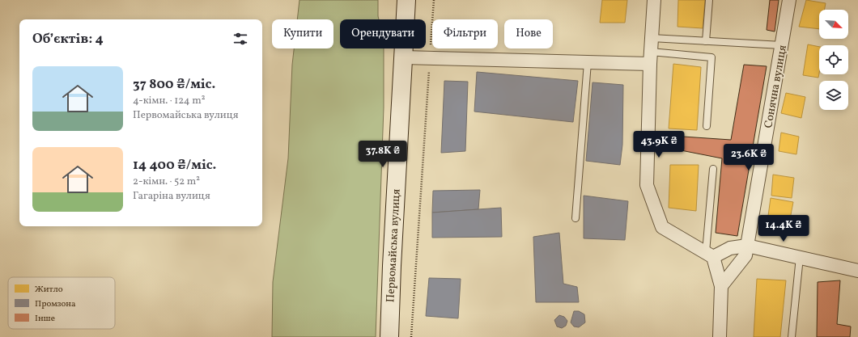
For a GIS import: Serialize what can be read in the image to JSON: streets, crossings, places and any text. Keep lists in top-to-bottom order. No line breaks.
{"streets":{"street":["Сонячна вулиця","Первомайська вулиця"]},"legend":["Житло","Промзона","Інше"],"north":"bottom right","page":{"chip":["Купити","Орендувати","Фільтри","Нове"],"heading":"Об’єктів: 4","list":[{"name":"37 800 ₴/міс.","note":"4-кімн. · 124 m² · Первомайська вулиця"},{"name":"14 400 ₴/міс.","note":"2-кімн. · 52 m² · Гагаріна вулиця"}],"price":["43.9K ₴","37.8K ₴","23.6K ₴","14.4K ₴"]}}
